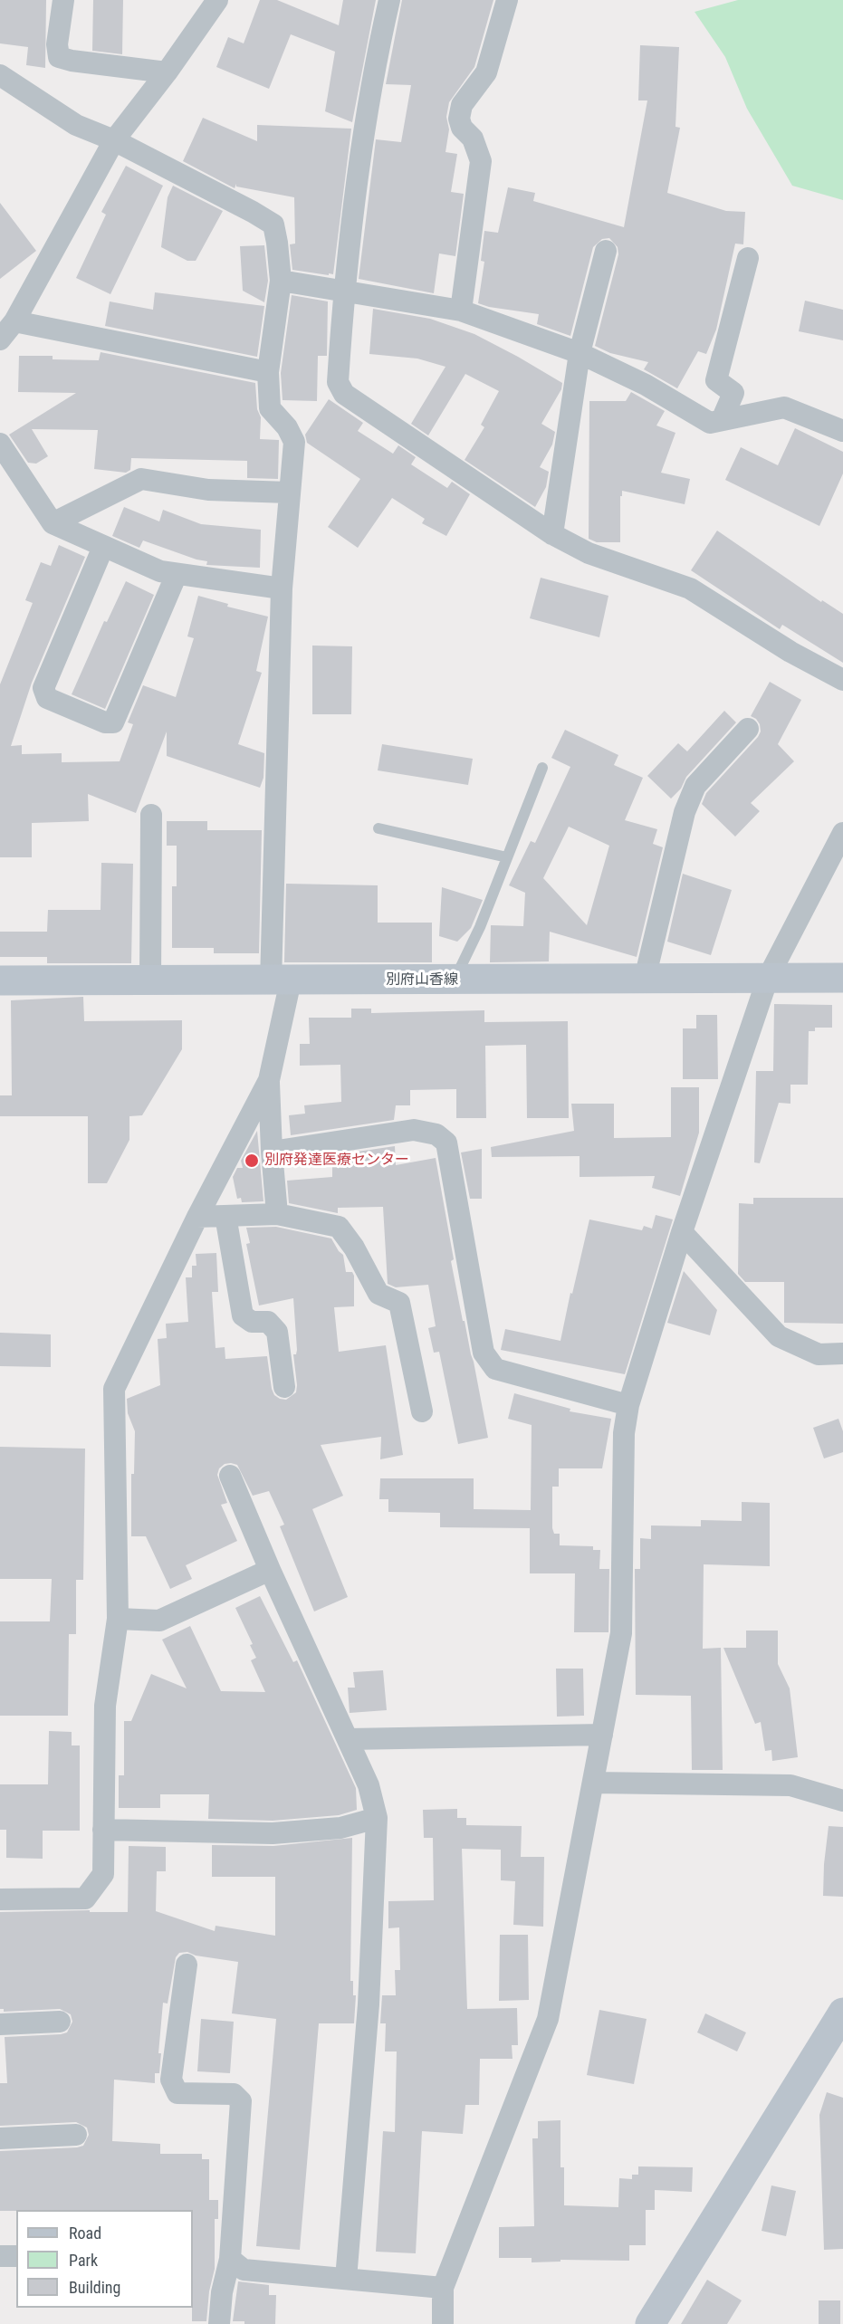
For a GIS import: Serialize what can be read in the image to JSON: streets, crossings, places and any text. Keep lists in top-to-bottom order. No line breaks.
{"streets":{"main road":["別府山香線"]},"places":["別府発達医療センター"],"legend":["Road","Park","Building"]}
